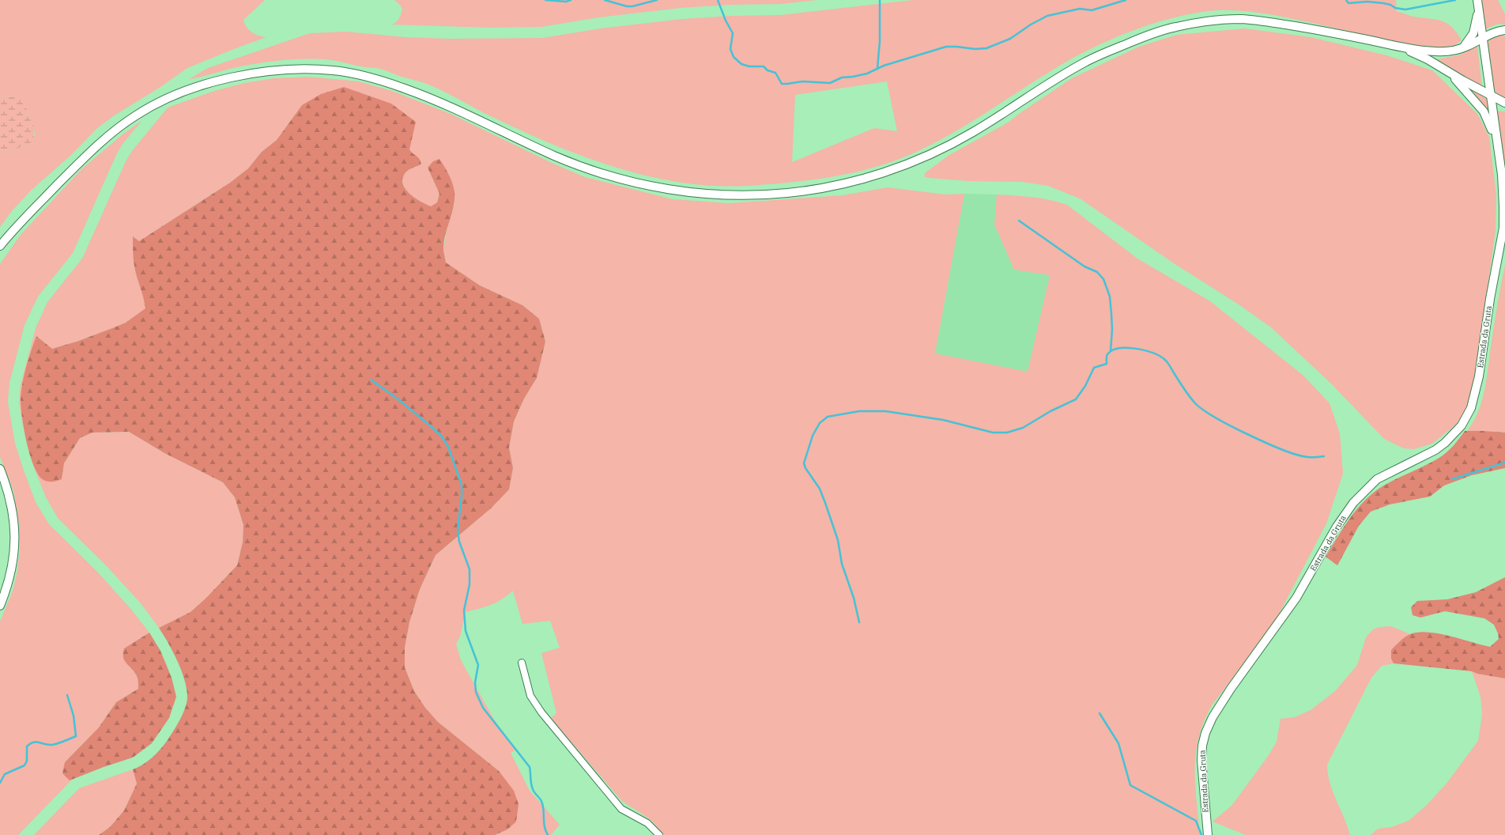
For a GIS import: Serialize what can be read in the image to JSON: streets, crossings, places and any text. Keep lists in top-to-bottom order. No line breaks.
{"streets":{"main road":["Estrada da Gruta"]}}
